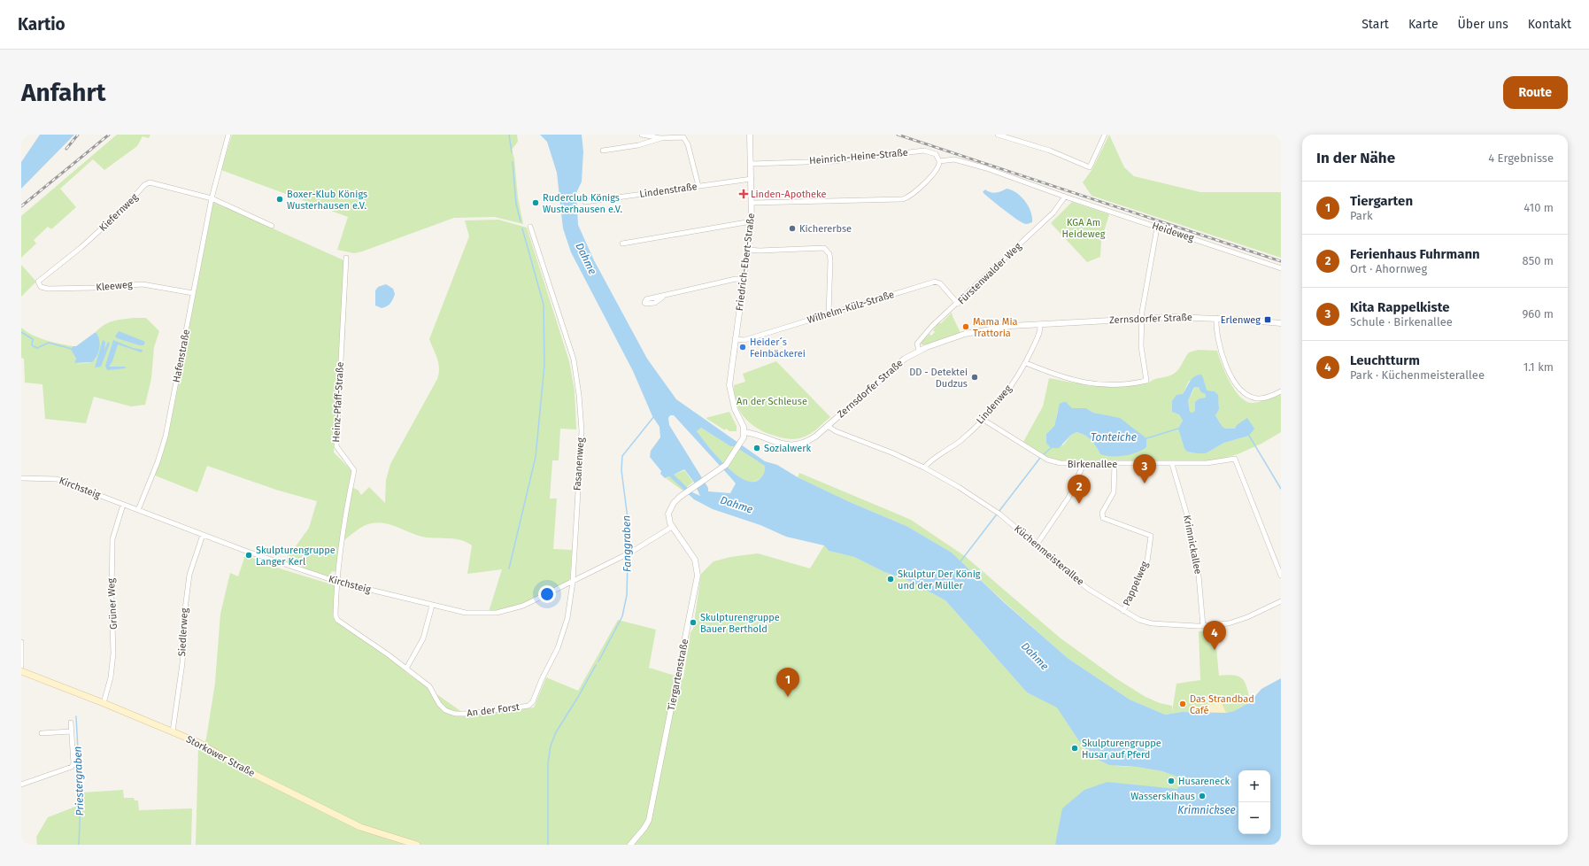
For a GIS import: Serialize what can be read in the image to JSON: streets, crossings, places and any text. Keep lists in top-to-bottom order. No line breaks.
{"streets":{"main road":["Storkower Straße"],"street":["Heinrich-Heine-Straße","Lindenstraße","Kiefernweg","Heideweg","Friedrich-Ebert-Straße","Fürstenwalder Weg","Kleeweg","Wilhelm-Külz-Straße","Zernsdorfer Straße","Hafenstraße","Heinz-Pfaff-Straße","Lindenweg","Fasanenweg","Birkenallee","Kirchsteig","Krimnickallee","Küchenmeisterallee","Pappelweg","Grüner Weg","Siedlerweg","Tiergartenstraße","An der Forst"]},"crossings":[["Heinrich-Heine-Straße","Friedrich-Ebert-Straße"],["Lindenstraße","Friedrich-Ebert-Straße"],["Kiefernweg","Kleeweg"],["Kiefernweg","Hafenstraße"],["Heideweg","Fürstenwalder Weg"],["Friedrich-Ebert-Straße","Wilhelm-Külz-Straße"],["Friedrich-Ebert-Straße","Zernsdorfer Straße"],["Friedrich-Ebert-Straße","Tiergartenstraße"],["Fürstenwalder Weg","Wilhelm-Külz-Straße"],["Fürstenwalder Weg","Zernsdorfer Straße"],["Kleeweg","Hafenstraße"],["Zernsdorfer Straße","Lindenweg"],["Zernsdorfer Straße","Küchenmeisterallee"],["Zernsdorfer Straße","Tiergartenstraße"],["Hafenstraße","Kirchsteig"],["Heinz-Pfaff-Straße","Kirchsteig"],["Heinz-Pfaff-Straße","An der Forst"],["Lindenweg","Birkenallee"],["Lindenweg","Küchenmeisterallee"],["Fasanenweg","Kirchsteig"],["Fasanenweg","An der Forst"],["Birkenallee","Krimnickallee"],["Birkenallee","Pappelweg"],["Kirchsteig","Grüner Weg"],["Kirchsteig","Siedlerweg"],["Kirchsteig","Tiergartenstraße"],["Kirchsteig","An der Forst"],["Krimnickallee","Küchenmeisterallee"],["Küchenmeisterallee","Pappelweg"],["Grüner Weg","Storkower Straße"],["Siedlerweg","Storkower Straße"]],"water":["Dahme","Tonteiche","Fanggraben","Priestergraben","Krimnicksee"],"parks":["KGA Am Heideweg","An der Schleuse"],"places":{"health":["Linden-Apotheke"],"other":["Boxer-Klub Königs Wusterhausen e.V.","Ruderclub Königs Wusterhausen e.V.","Kichererbse","Mama Mia Trattoria","Heider´s Feinbäckerei","DD - Detektei Dudzus","Sozialwerk","Skulpturengruppe Langer Kerl","Skulptur Der König und der Müller","Skulpturengruppe Bauer Berthold","Das Strandbad Café","Skulpturengruppe Husar auf Pferd","Husareneck","Wasserskihaus"],"transit":["Erlenweg"]},"page":{"header":"Kartio","nav":["Start","Karte","Über uns","Kontakt"],"buttons":"Route","title":"Anfahrt","heading":["In der Nähe","4 Ergebnisse"],"list":[{"mark":"1","name":"Tiergarten","note":"Park","value":"410 m"},{"mark":"2","name":"Ferienhaus Fuhrmann","note":"Ort · Ahornweg","value":"850 m"},{"mark":"3","name":"Kita Rappelkiste","note":"Schule · Birkenallee","value":"960 m"},{"mark":"4","name":"Leuchtturm","note":"Park · Küchenmeisterallee","value":"1.1 km"}],"pins":["3","2","4","1"],"map_buttons":["+","−"]}}
